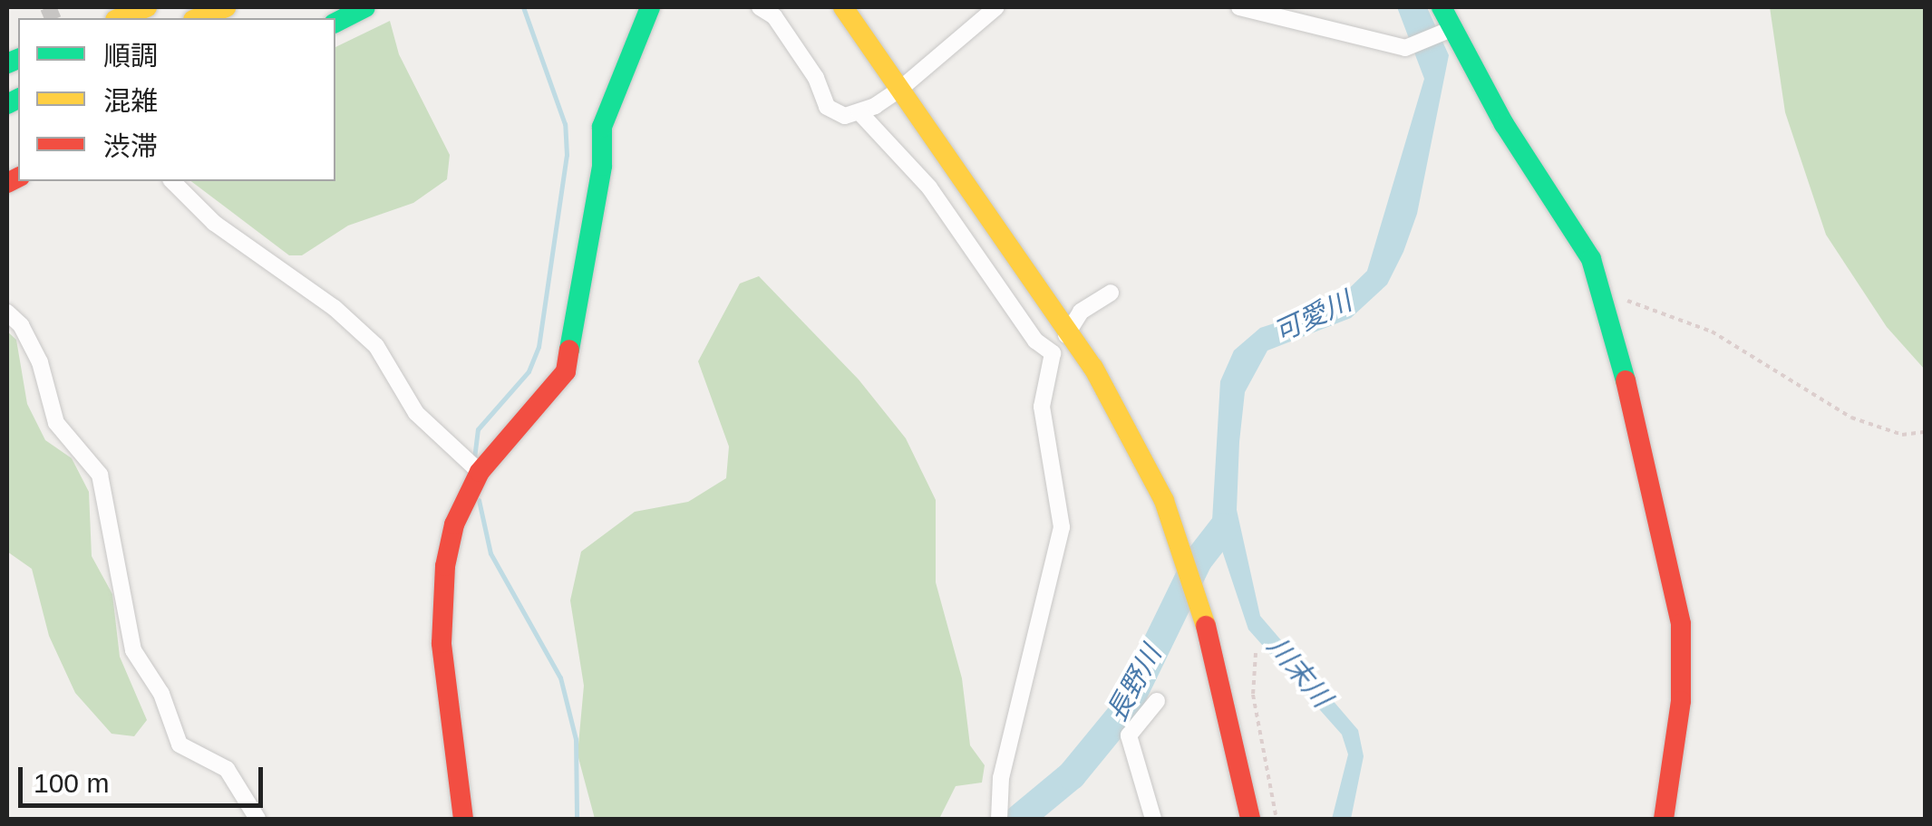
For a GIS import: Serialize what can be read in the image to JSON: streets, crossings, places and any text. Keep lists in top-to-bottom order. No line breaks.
{"water":["可愛川","川末川","長野川"],"legend":["順調","混雑","渋滞"],"scale_bar":"100 m"}
